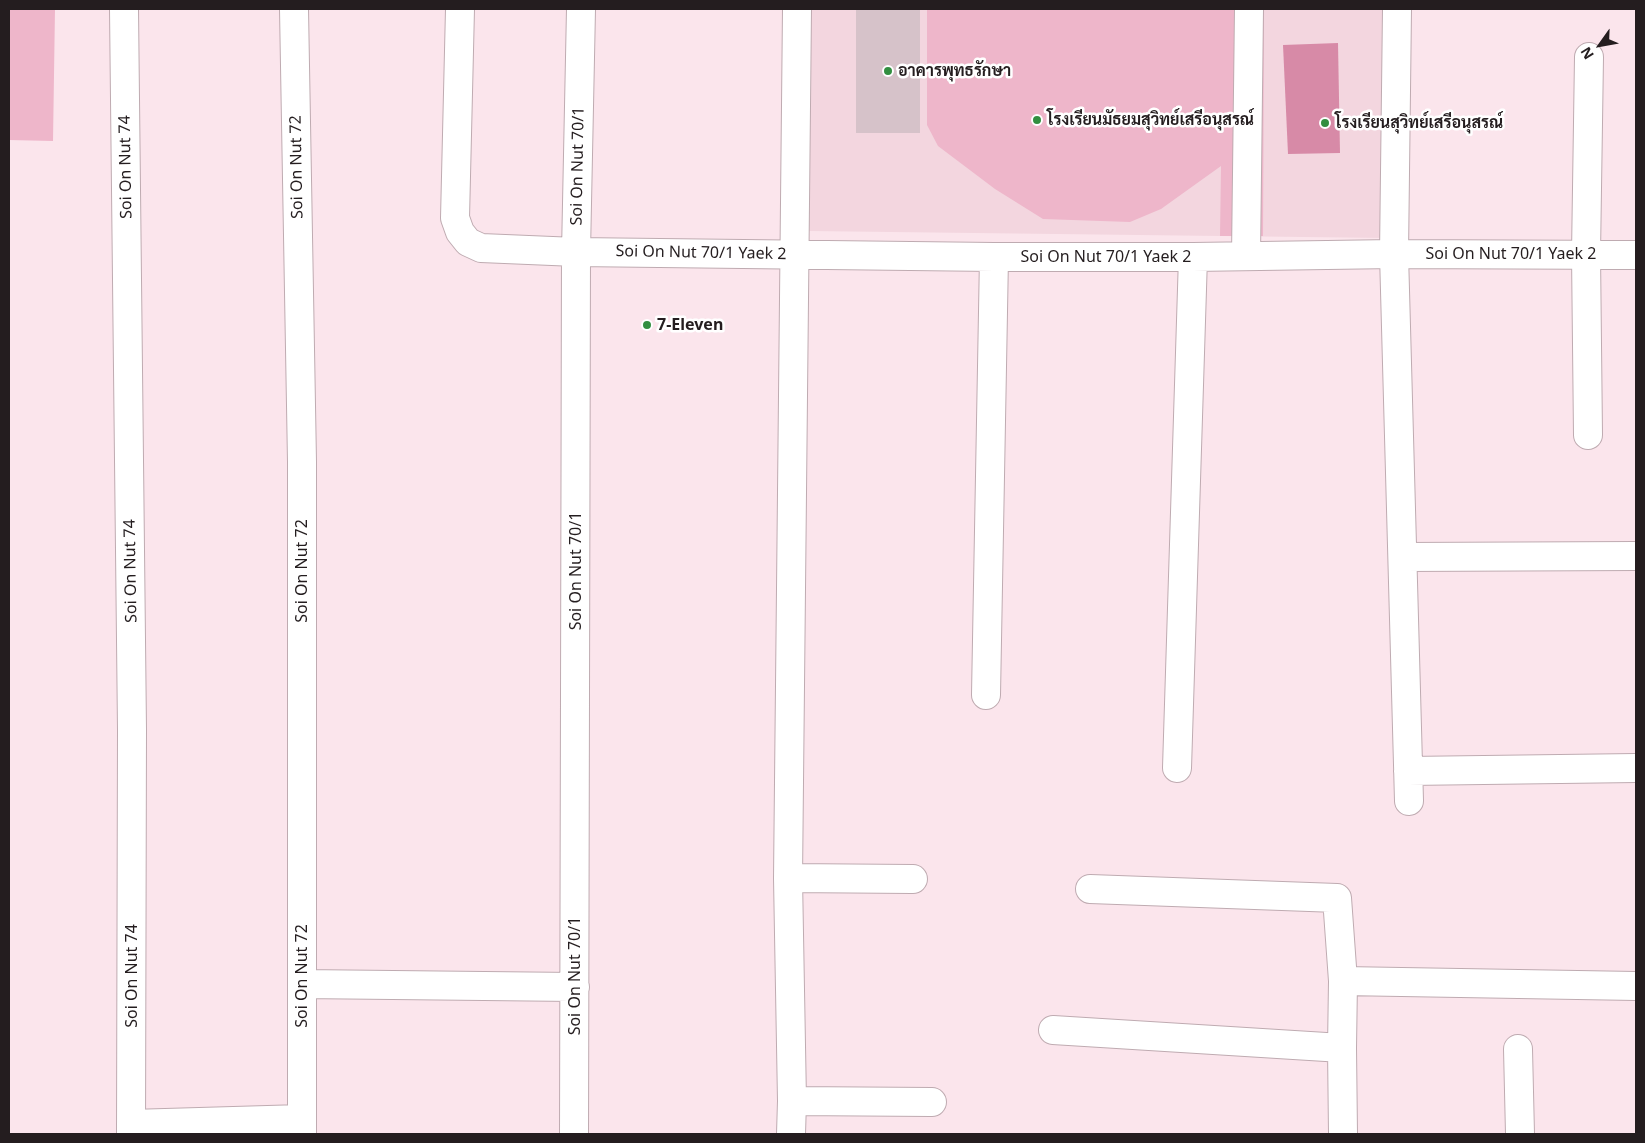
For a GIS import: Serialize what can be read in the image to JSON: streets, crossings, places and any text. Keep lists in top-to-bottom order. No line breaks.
{"streets":{"street":["Soi On Nut 70/1","Soi On Nut 74","Soi On Nut 72","Soi On Nut 70/1 Yaek 2"]},"crossings":[["Soi On Nut 70/1","Soi On Nut 70/1 Yaek 2"]],"places":["อาคารพุทธรักษา","โรงเรียนมัธยมสุวิทย์เสรีอนุสรณ์","โรงเรียนสุวิทย์เสรีอนุสรณ์","7-Eleven"],"north":"bottom left"}
